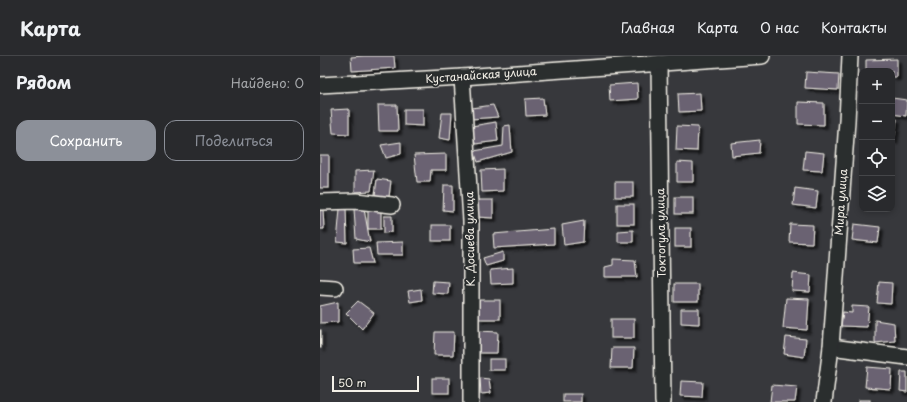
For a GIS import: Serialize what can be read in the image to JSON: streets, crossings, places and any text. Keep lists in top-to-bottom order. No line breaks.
{"streets":{"street":["Кустанайская улица","Мира улица","Токтогула улица","К. Досиева улица"]},"crossings":[["Кустанайская улица","Токтогула улица"],["Кустанайская улица","К. Досиева улица"]],"scale_bar":"50 m","page":{"header":"Карта","nav":["Главная","Карта","О нас","Контакты"],"heading":["Рядом","Найдено: 0"],"map_buttons":["+","−"],"buttons":["Сохранить","Поделиться"],"scale":"50 m"}}
